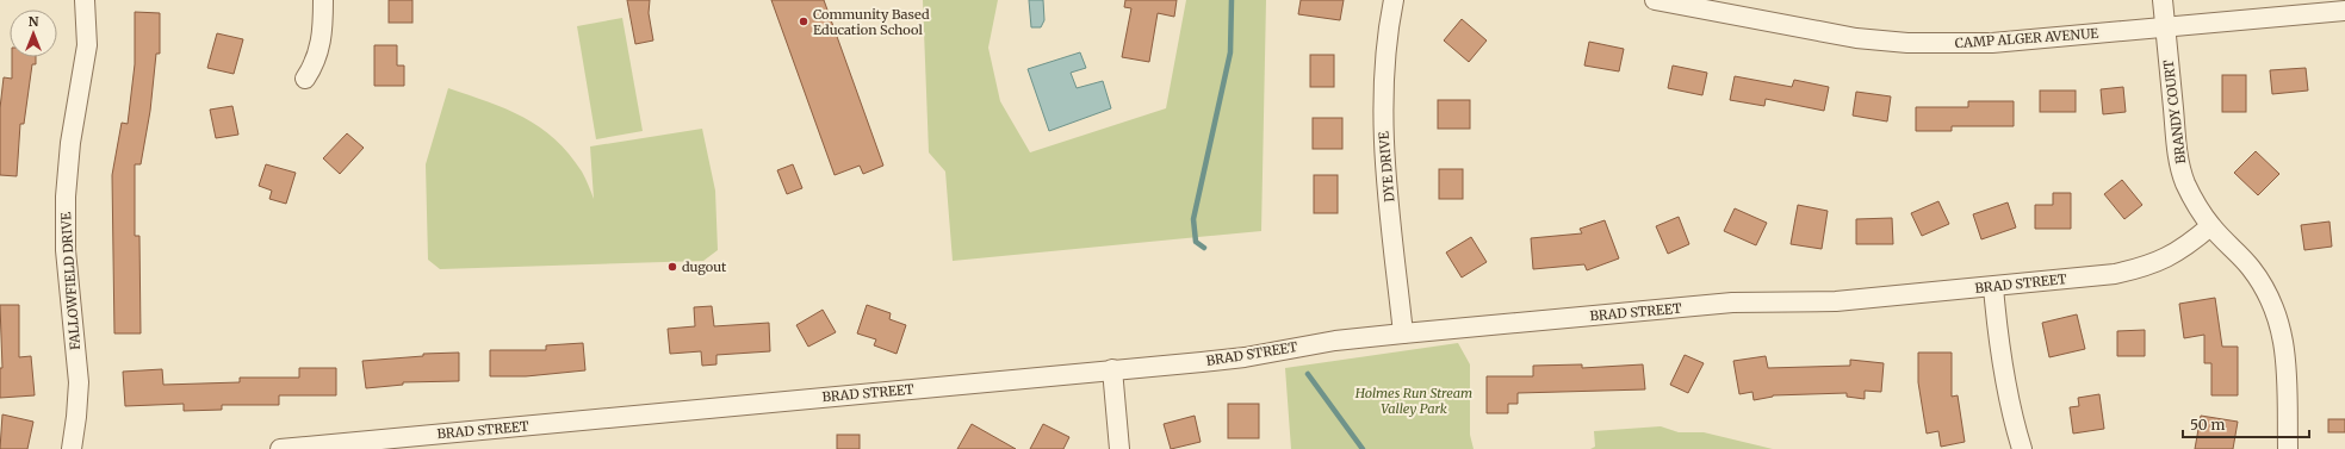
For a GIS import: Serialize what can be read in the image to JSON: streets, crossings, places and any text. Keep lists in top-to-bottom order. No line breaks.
{"streets":{"street":["CAMP ALGER AVENUE","BRANDY COURT","DYE DRIVE","FALLOWFIELD DRIVE","BRAD STREET"]},"crossings":[["CAMP ALGER AVENUE","BRANDY COURT"],["BRANDY COURT","BRAD STREET"],["DYE DRIVE","BRAD STREET"]],"parks":["Holmes Run Stream Valley Park"],"places":["Community Based Education School","dugout"],"scale_bar":"50 m","north":"top"}
